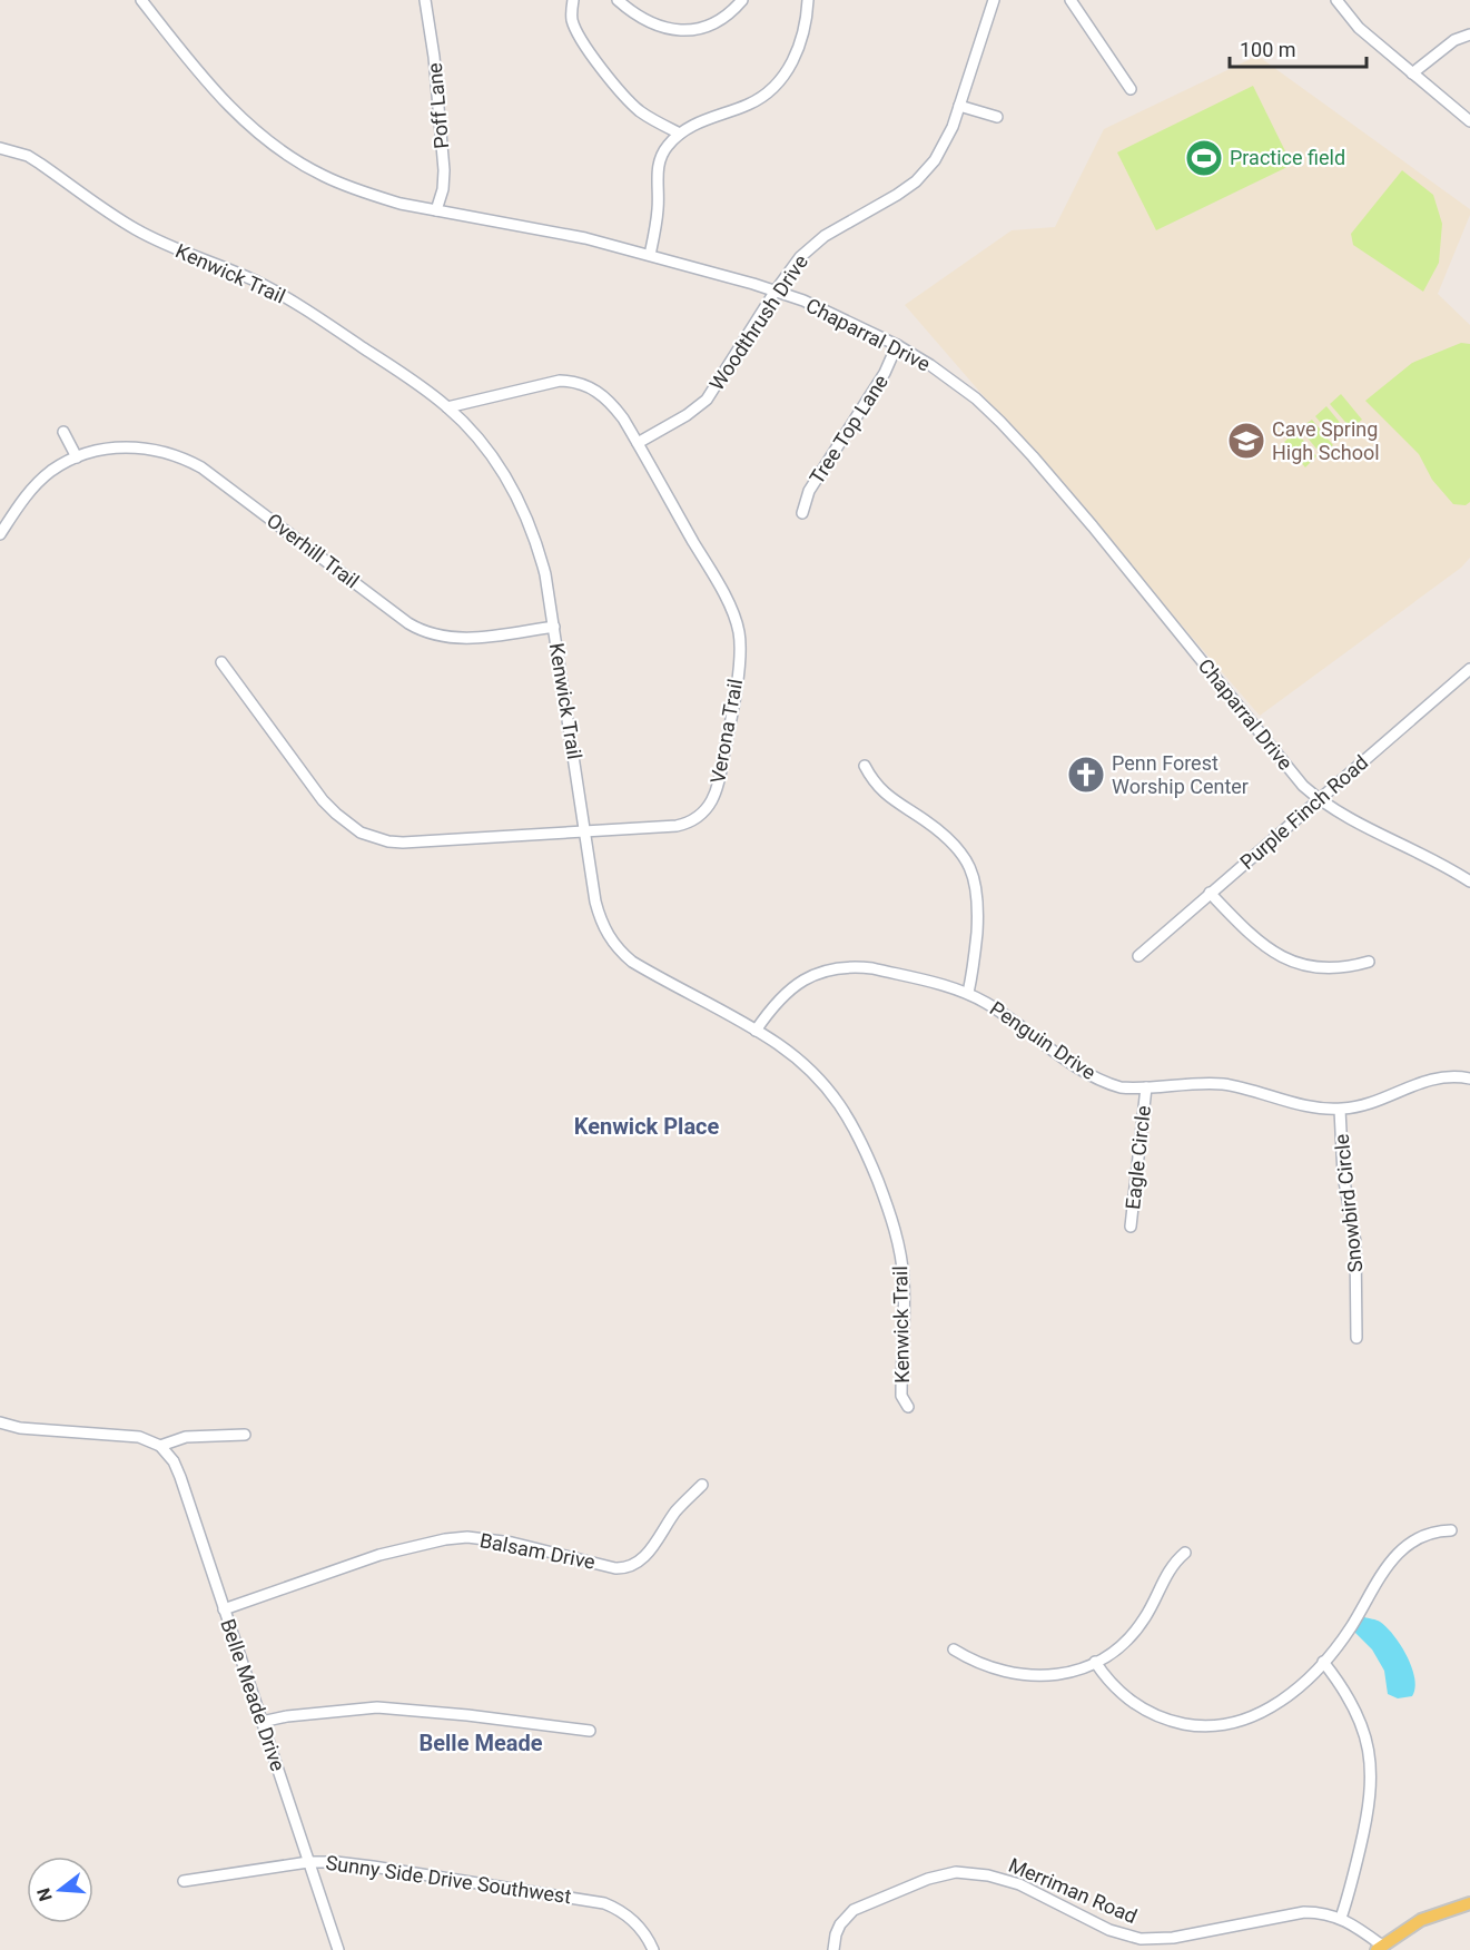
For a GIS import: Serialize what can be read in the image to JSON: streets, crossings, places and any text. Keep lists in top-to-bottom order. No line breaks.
{"streets":{"main road":["Merriman Road"],"street":["Poff Lane","Kenwick Trail","Woodthrush Drive","Chaparral Drive","Tree Top Lane","Overhill Trail","Verona Trail","Purple Finch Road","Penguin Drive","Eagle Circle","Snowbird Circle","Balsam Drive","Belle Meade Drive","Sunny Side Drive Southwest"]},"crossings":[["Poff Lane","Chaparral Drive"],["Kenwick Trail","Overhill Trail"],["Kenwick Trail","Verona Trail"],["Kenwick Trail","Penguin Drive"],["Woodthrush Drive","Chaparral Drive"],["Woodthrush Drive","Verona Trail"],["Chaparral Drive","Tree Top Lane"],["Chaparral Drive","Purple Finch Road"],["Penguin Drive","Eagle Circle"],["Penguin Drive","Snowbird Circle"],["Balsam Drive","Belle Meade Drive"],["Belle Meade Drive","Sunny Side Drive Southwest"]],"districts":["Kenwick Place","Belle Meade"],"places":{"sports":["Practice field"],"school or university":["Cave Spring High School"],"church":["Penn Forest Worship Center"]},"scale_bar":"100 m","north":"left"}
